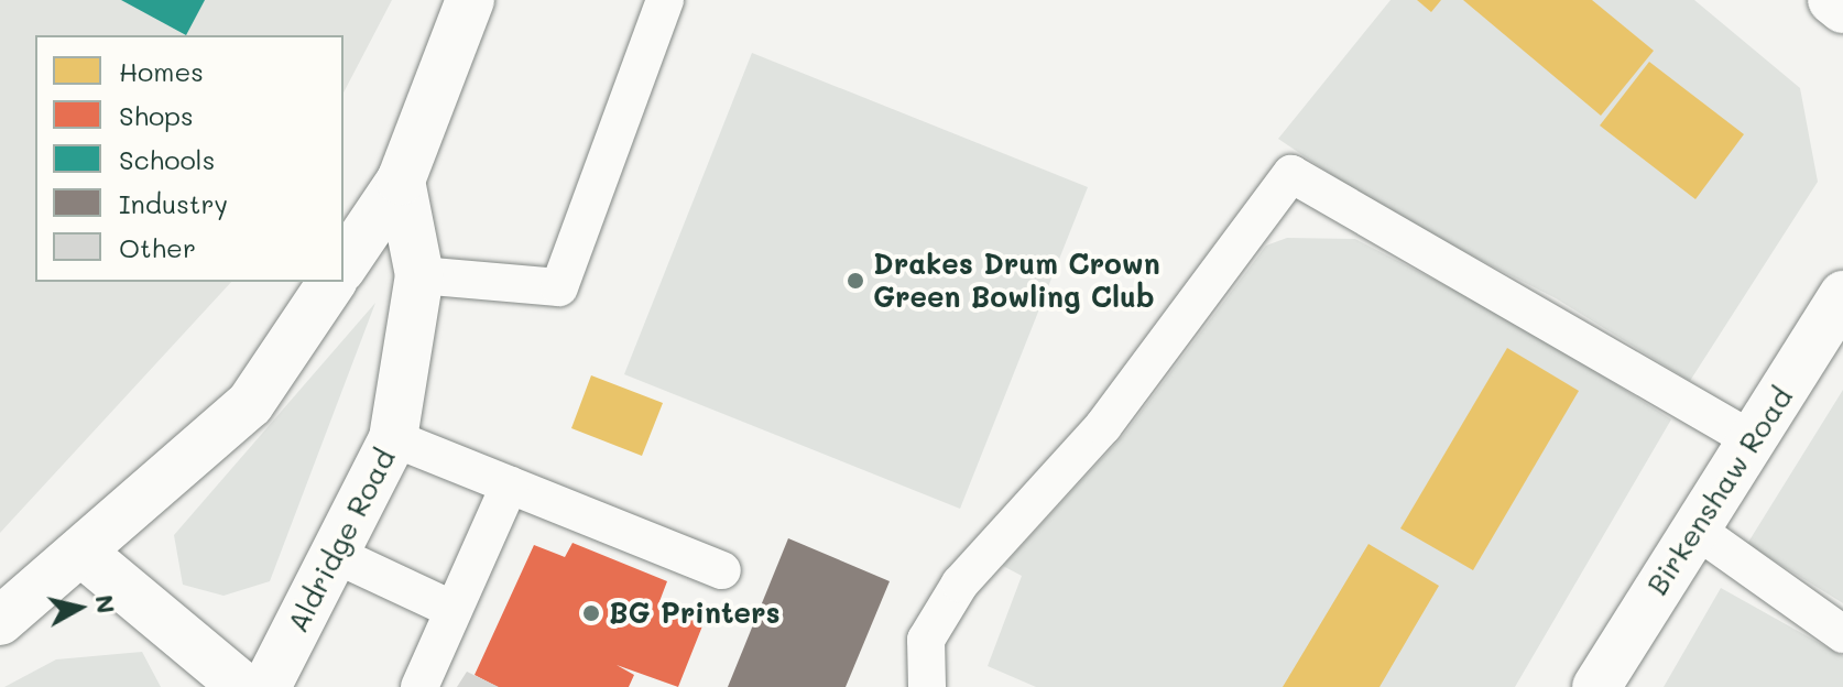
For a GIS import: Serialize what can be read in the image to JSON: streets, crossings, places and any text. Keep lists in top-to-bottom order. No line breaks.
{"streets":{"street":["Birkenshaw Road","Aldridge Road"]},"places":["Drakes Drum Crown Green Bowling Club","BG Printers"],"legend":["Homes","Shops","Schools","Industry","Other"],"north":"right"}
